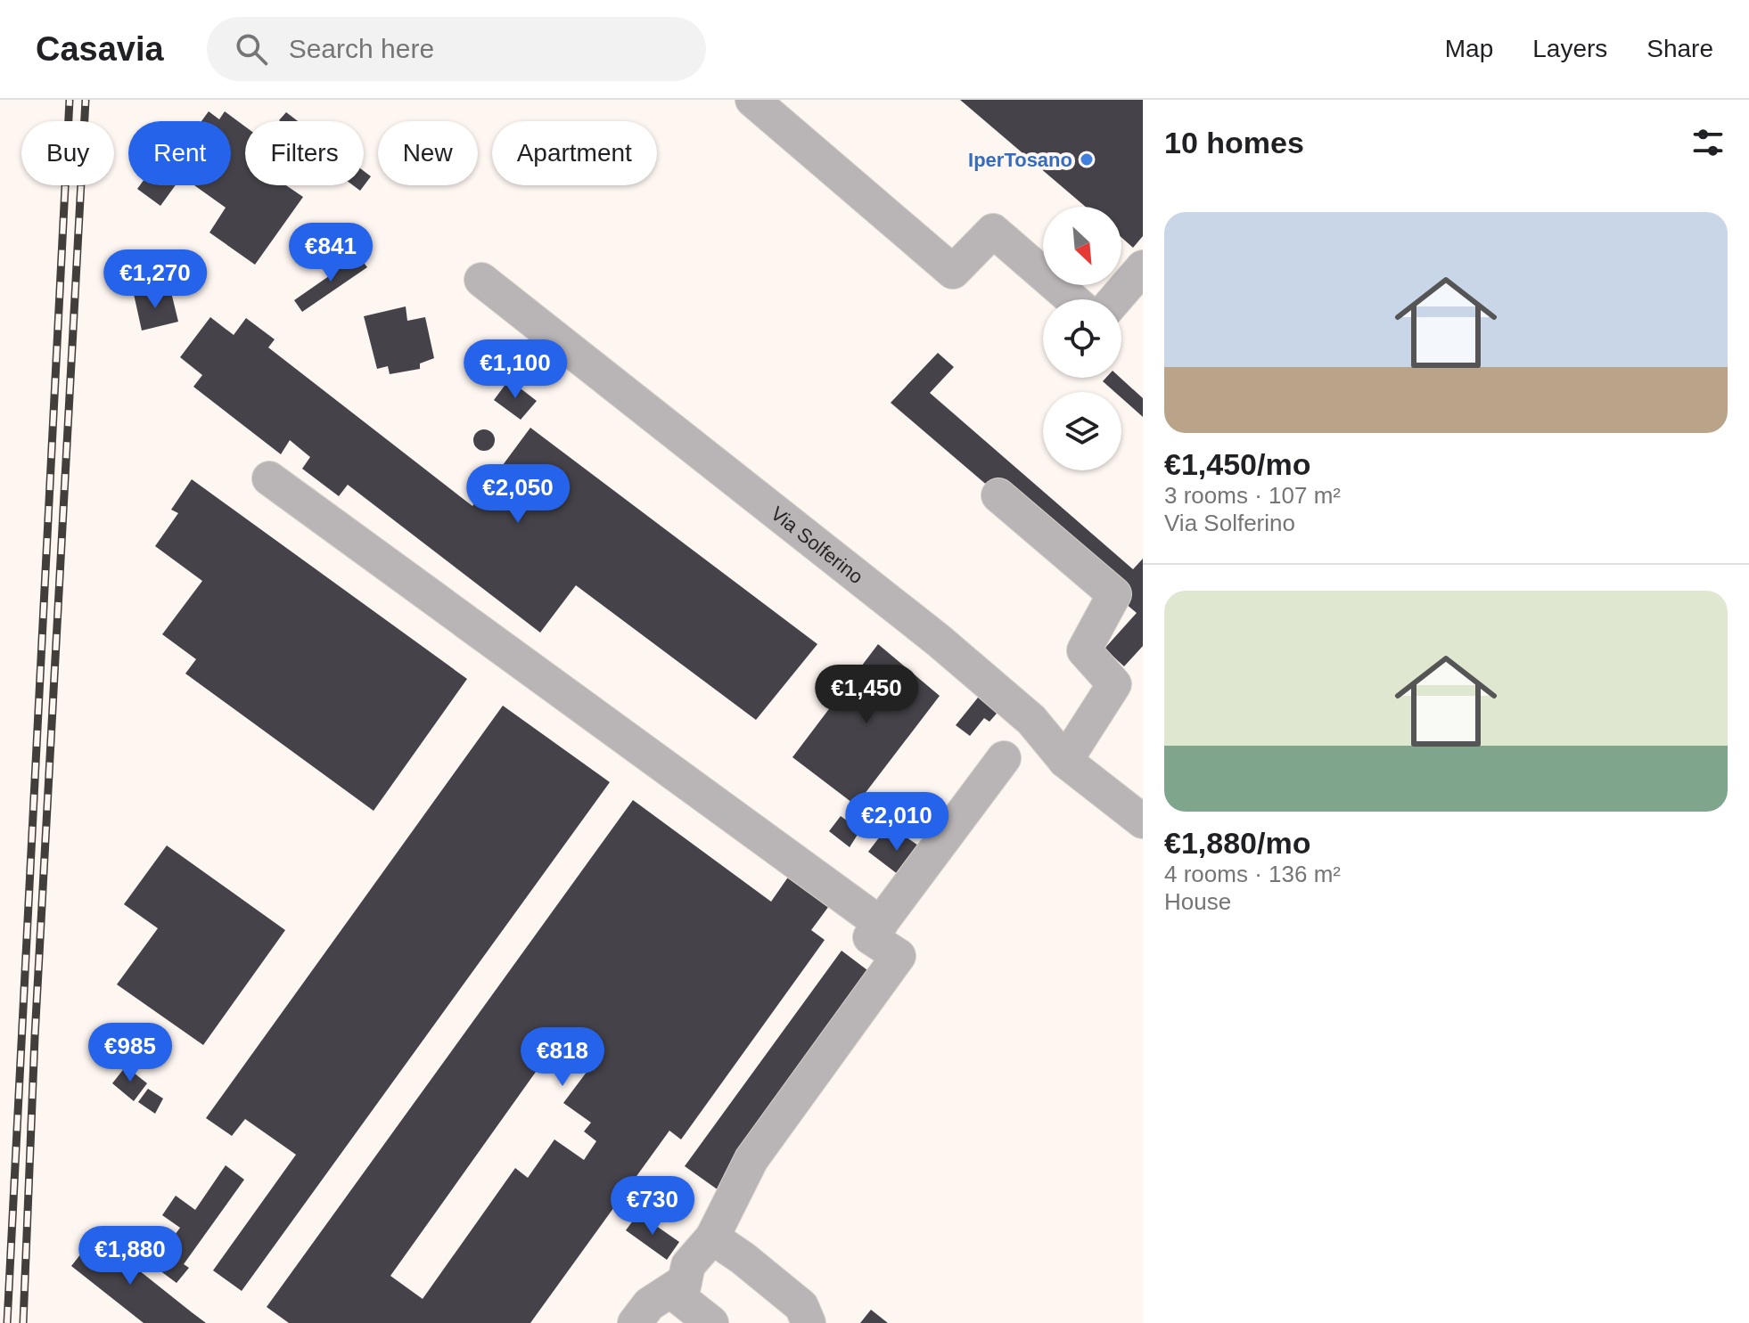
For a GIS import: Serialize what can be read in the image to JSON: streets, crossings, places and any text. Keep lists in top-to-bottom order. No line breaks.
{"streets":{"street":["Via Solferino"]},"places":["IperTosano"],"north":"bottom right","page":{"header":"Casavia","search":"Search here","nav":["Map","Layers","Share"],"heading":"10 homes","chip":["Buy","Rent","Filters","New","Apartment"],"list":[{"name":"€1,450/mo","note":"3 rooms · 107 m² · Via Solferino"},{"name":"€1,880/mo","note":"4 rooms · 136 m² · House"}],"price":["€841","€1,270","€1,100","€2,050","€1,450","€2,010","€985","€818","€730","€1,880"]}}
